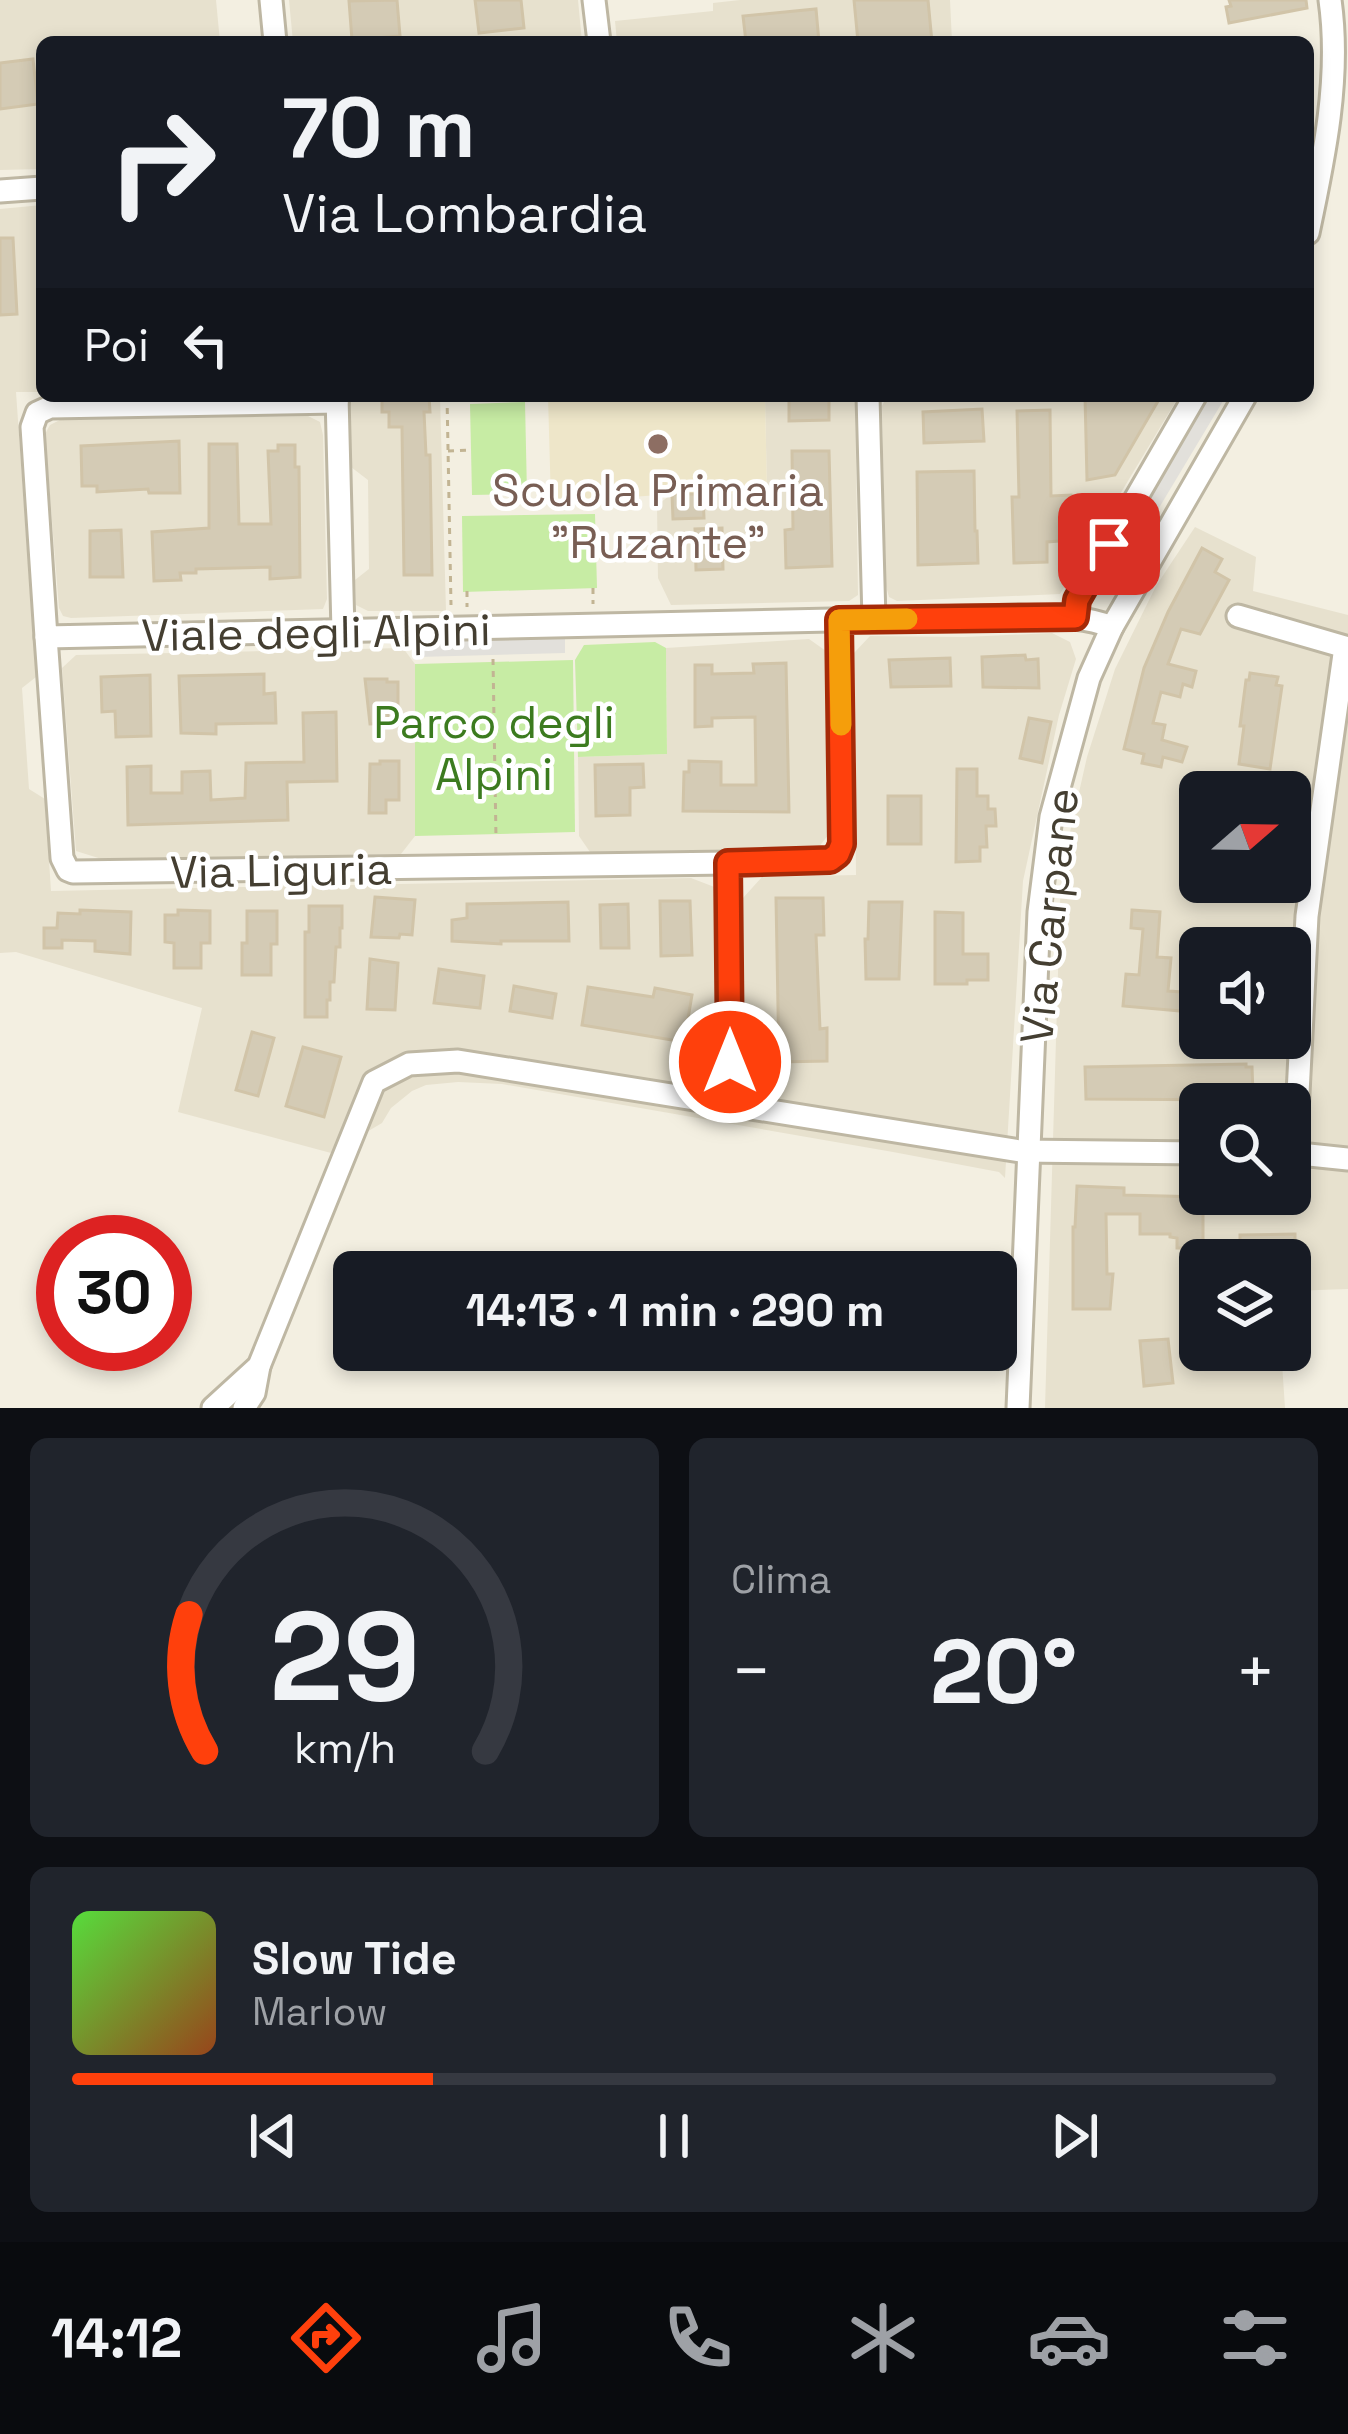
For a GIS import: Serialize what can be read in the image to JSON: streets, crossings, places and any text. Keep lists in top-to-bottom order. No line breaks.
{"streets":{"street":["Viale degli Alpini","Via Liguria","Via Carpane"]},"crossings":[["Viale degli Alpini","Via Liguria"],["Viale degli Alpini","Via Carpane"]],"parks":["Parco degli Alpini"],"places":["Scuola Primaria \"Ruzante\""],"north":"right","page":{"turn":["70 m","Via Lombardia"],"then":"Poi","limit":"30","trip":"14:13 · 1 min · 290 m","tile":"Clima","heat":["−","20°","+"],"song":["Slow Tide","Marlow"],"tabs":"14:12","gauge":["29","km/h"]}}
